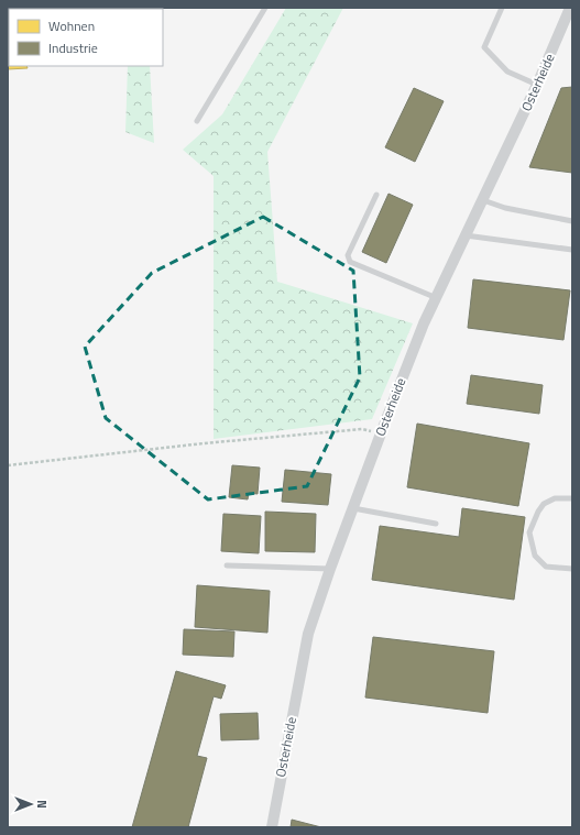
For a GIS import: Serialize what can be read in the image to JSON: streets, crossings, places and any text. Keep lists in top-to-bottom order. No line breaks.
{"streets":{"street":["Osterheide"]},"legend":["Wohnen","Industrie"],"north":"right"}
